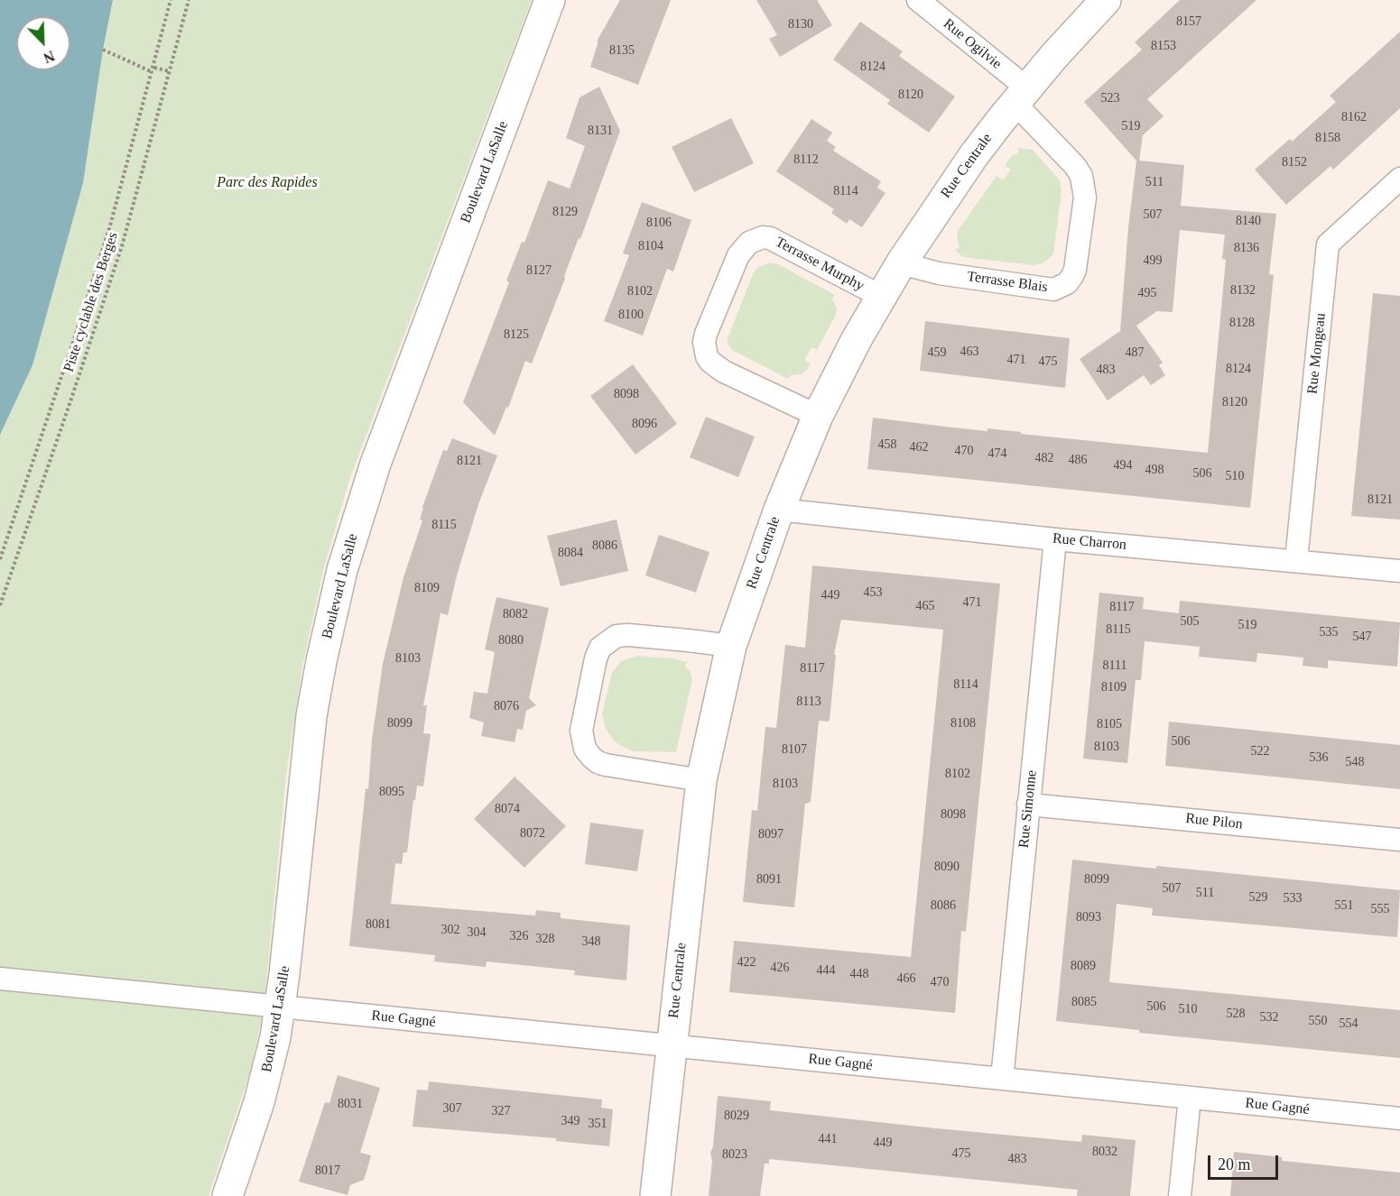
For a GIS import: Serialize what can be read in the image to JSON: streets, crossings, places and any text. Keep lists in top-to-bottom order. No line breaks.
{"streets":{"street":["Rue Ogilvie","Rue Centrale","Boulevard LaSalle","Terrasse Murphy","Terrasse Blais","Rue Mongeau","Rue Charron","Rue Simonne","Rue Pilon","Rue Gagné"],"path":["Piste cyclable des Berges"]},"crossings":[["Rue Ogilvie","Rue Centrale"],["Rue Ogilvie","Terrasse Blais"],["Rue Centrale","Terrasse Murphy"],["Rue Centrale","Terrasse Blais"],["Rue Centrale","Rue Charron"],["Rue Centrale","Rue Gagné"],["Boulevard LaSalle","Rue Gagné"],["Rue Mongeau","Rue Charron"],["Rue Charron","Rue Simonne"],["Rue Simonne","Rue Pilon"],["Rue Simonne","Rue Gagné"]],"parks":["Parc des Rapides"],"house_numbers":["8157","8130","8153","8135","8124","8120","523","8162","519","8131","8158","8112","8152","511","8114","8129","507","8140","8106","8104","8136","499","8127","8132","8102","495","8100","8128","8125","463","459","487","471","475","8124","483","8098","8120","8096","458","462","470","474","482","486","8121","494","498","506","510","8121","8115","8086","8084","8109","453","449","471","465","8117","8082","505","519","8115","535","547","8080","8103","8111","8117","8114","8109","8113","8076","8099","8108","8105","506","8103","8107","522","536","548","8102","8103","8095","8074","8098","8072","8097","8090","8091","8099","507","511","529","533","8086","551","555","8093","8081","302","304","326","328","348","422","8089","426","444","448","466","470","8085","506","510","528","532","550","554","8031","307","327","8029","349","351","441","449","8032","475","8023","483","8017"],"scale_bar":"20 m","north":"bottom right"}
